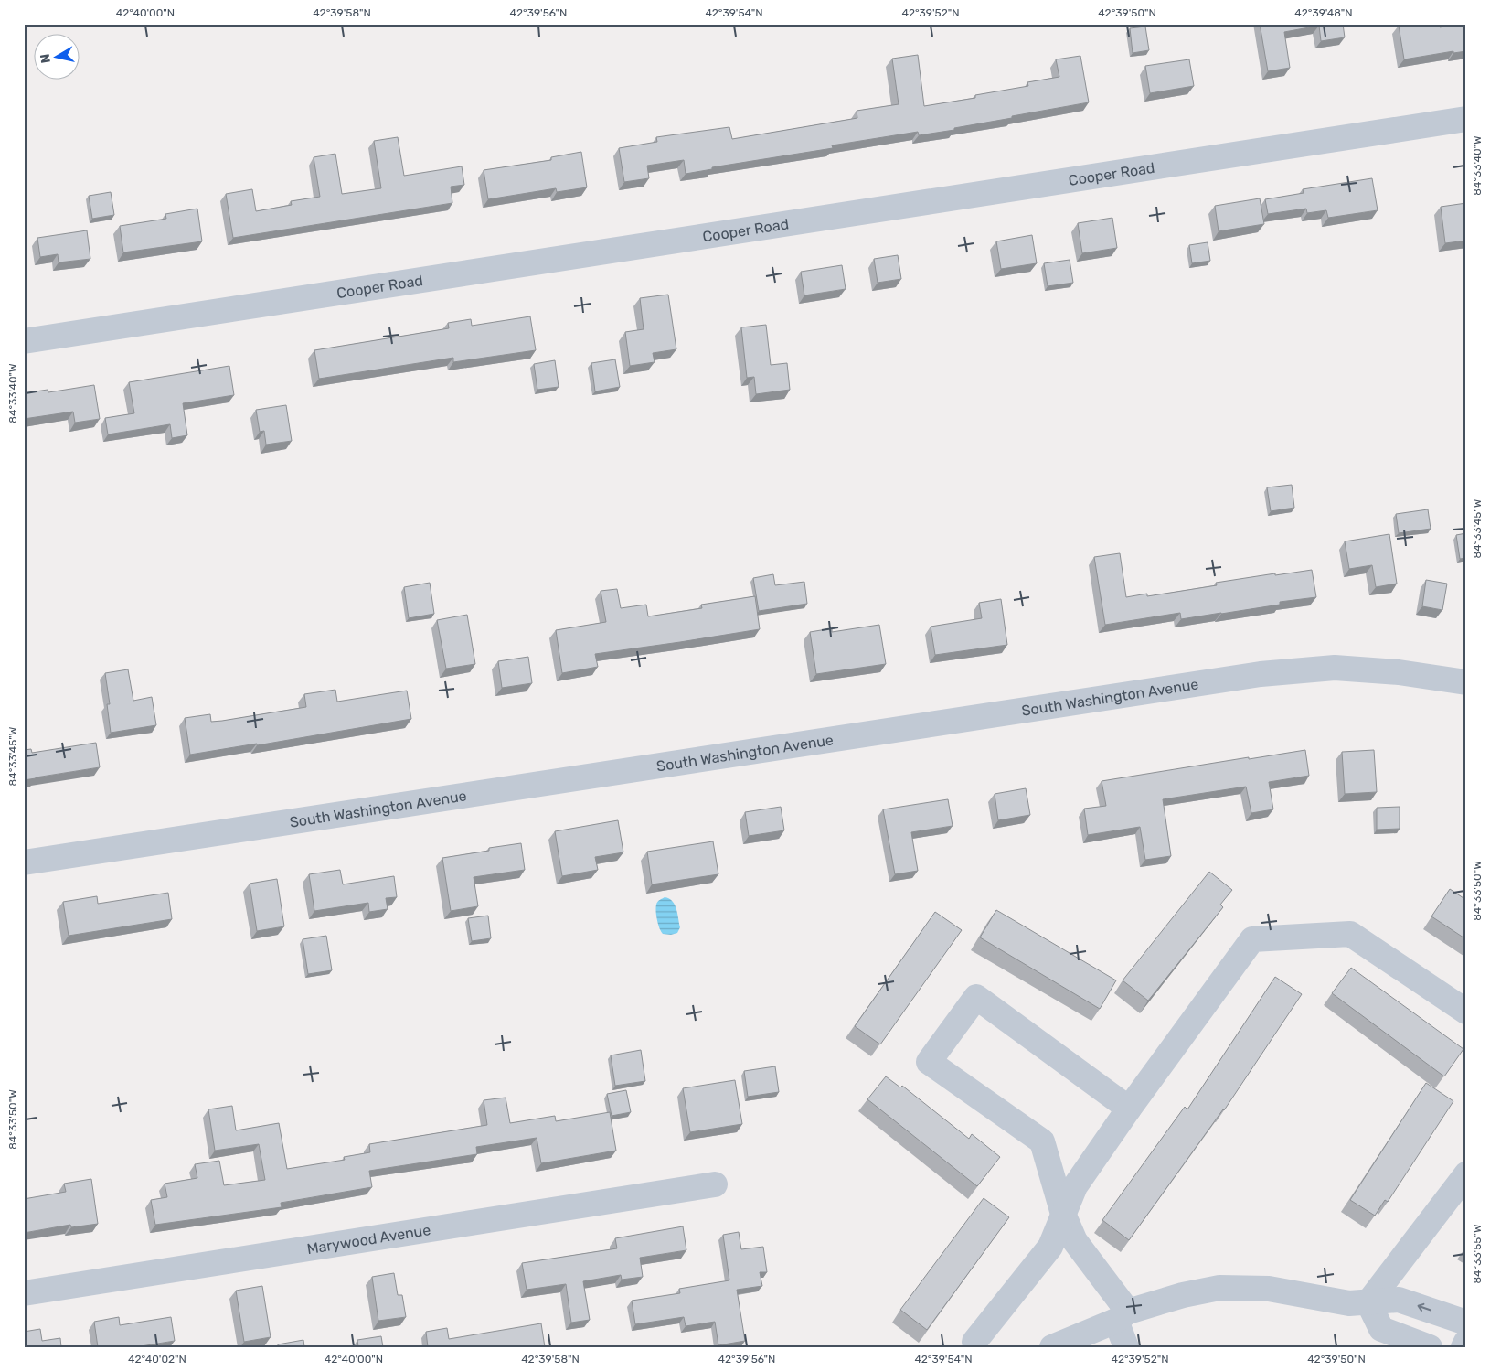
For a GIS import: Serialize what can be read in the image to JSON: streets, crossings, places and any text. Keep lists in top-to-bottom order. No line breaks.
{"streets":{"street":["Cooper Road","South Washington Avenue","Marywood Avenue"]},"north":"left","coordinates":["42°40'00\"N","42°39'58\"N","42°39'56\"N","42°39'54\"N","42°39'52\"N","42°39'50\"N","42°39'48\"N","84°33'40\"W","84°33'45\"W","84°33'50\"W","84°33'55\"W","42°40'02\"N"]}
